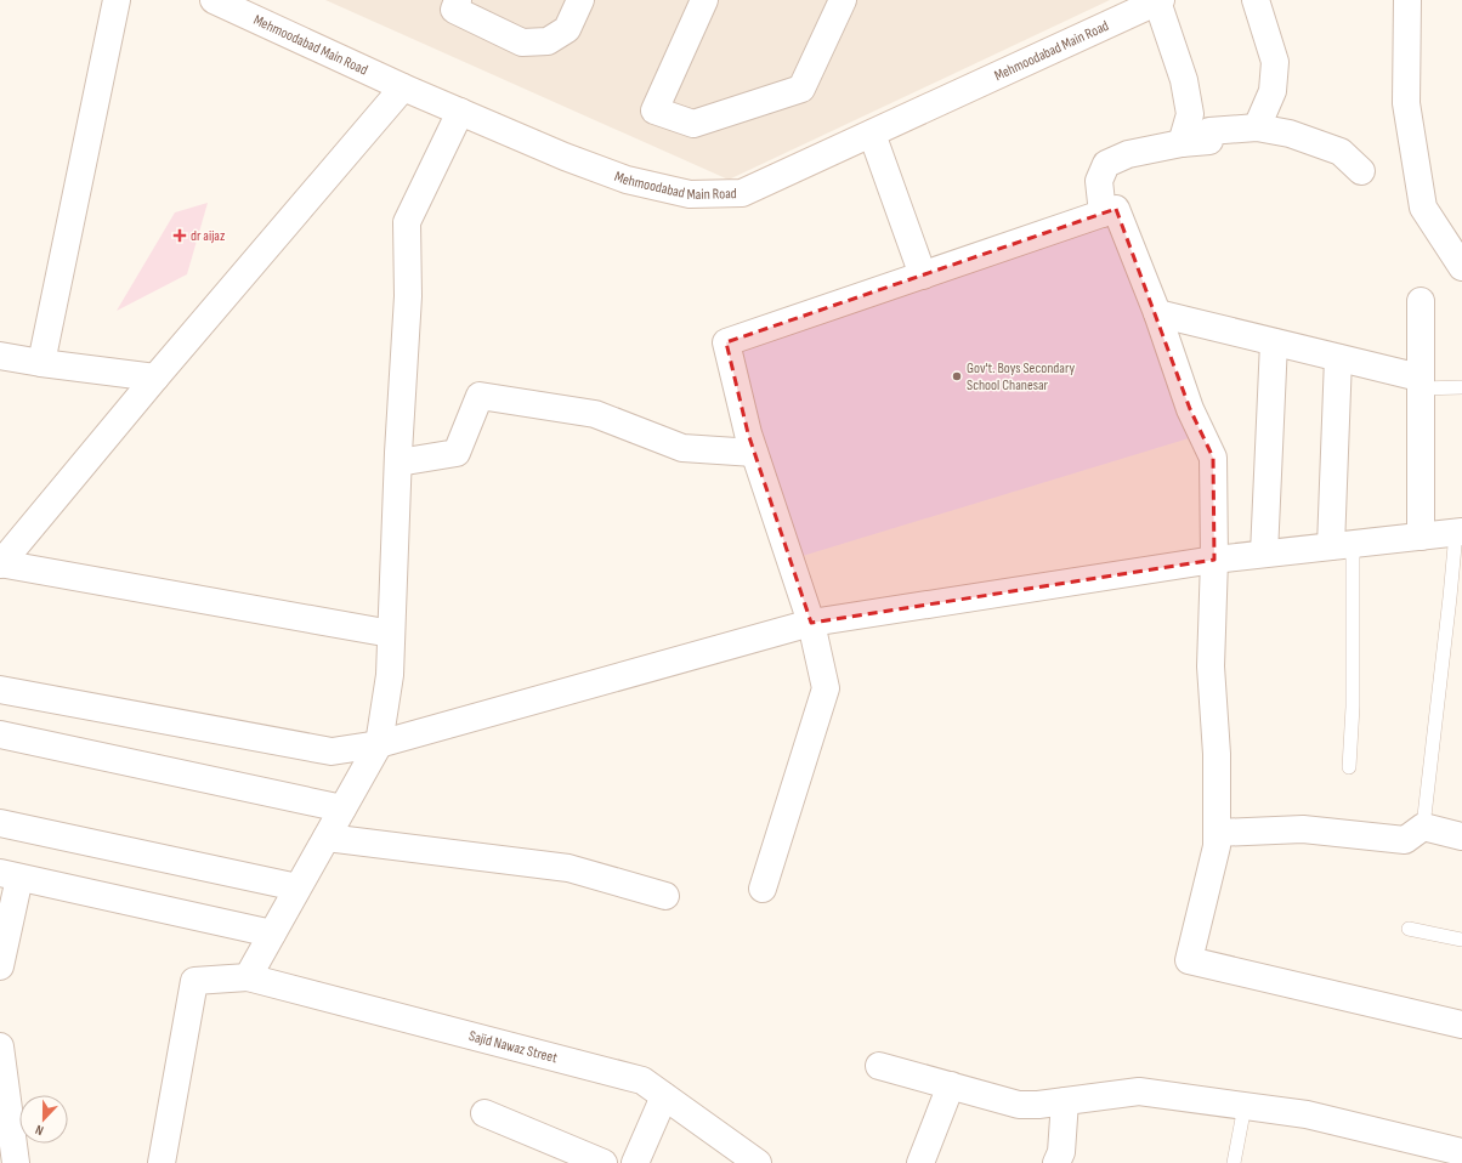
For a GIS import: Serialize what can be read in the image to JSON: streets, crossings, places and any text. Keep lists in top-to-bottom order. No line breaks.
{"streets":{"street":["Mehmoodabad Main Road","Sajid Nawaz Street"]},"places":{"health":["dr aijaz"],"other":["Gov't. Boys Secondary School Chanesar"]},"north":"bottom"}
